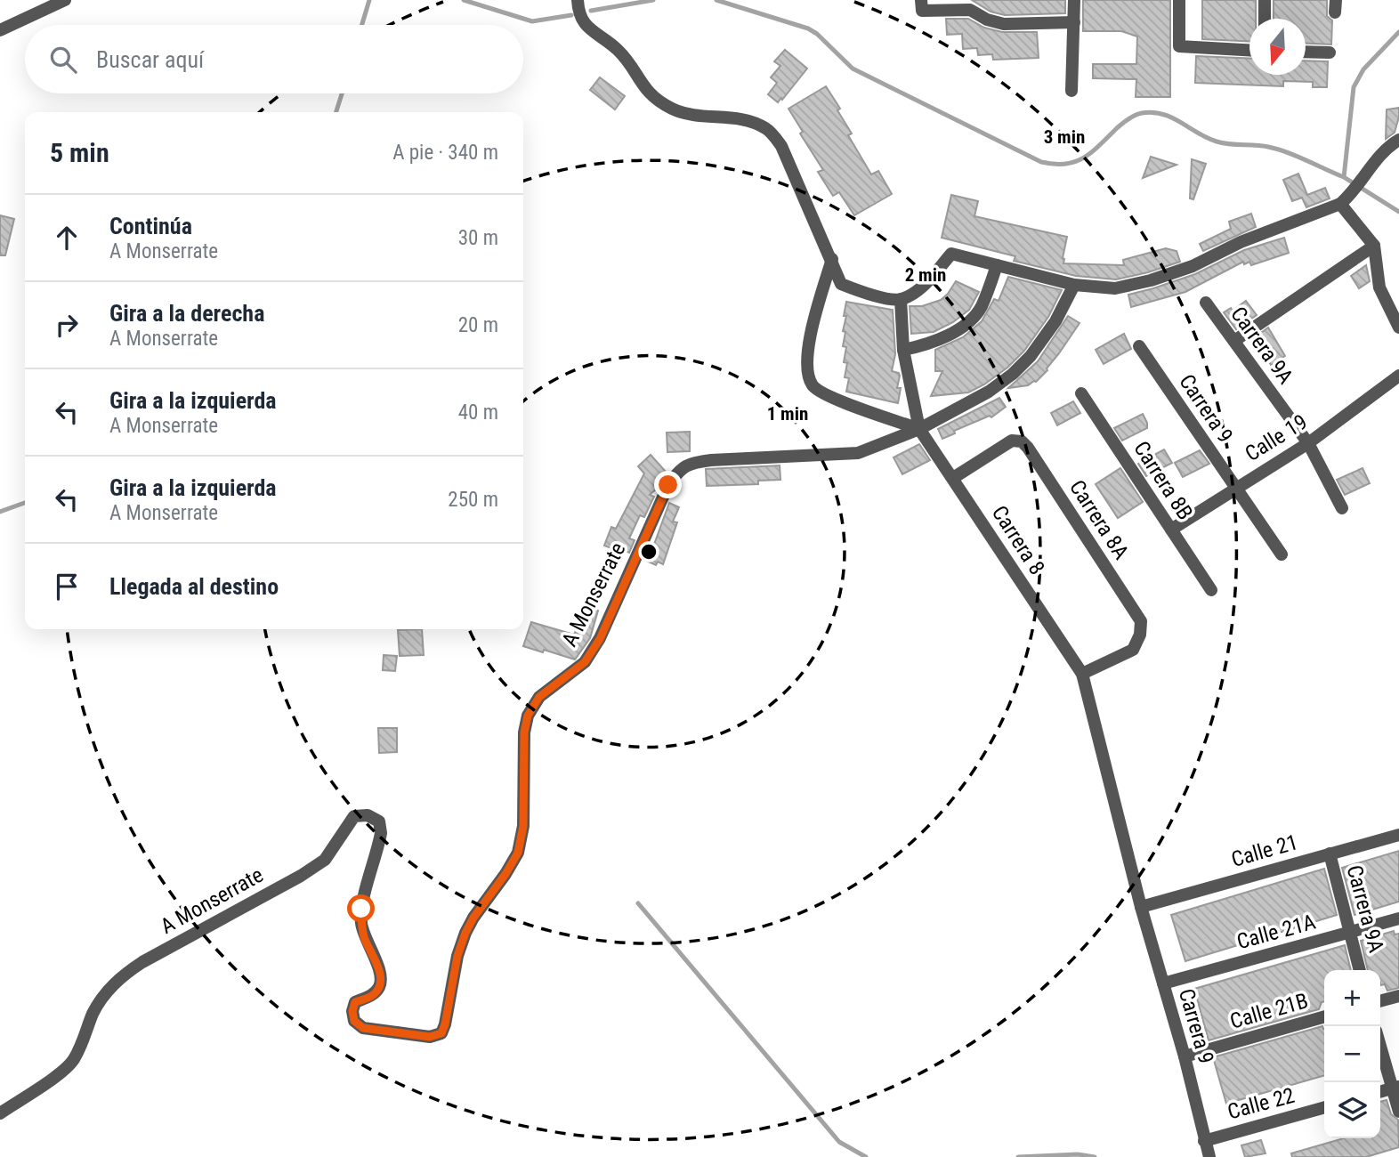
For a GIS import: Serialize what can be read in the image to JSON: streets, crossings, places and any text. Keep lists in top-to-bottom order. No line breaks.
{"streets":{"street":["Carrera 9A","Carrera 9","Calle 19","Carrera 8B","Carrera 8A","Carrera 8","A Monserrate","Calle 21","Calle 21A","Calle 21B","Calle 22"]},"crossings":[["Carrera 9A","Calle 19"],["Carrera 9A","Calle 21"],["Carrera 9A","Calle 21A"],["Carrera 9","Calle 19"],["Carrera 9","Carrera 8"],["Carrera 9","Calle 21"],["Carrera 9","Calle 21A"],["Carrera 9","Calle 21B"],["Carrera 9","Calle 22"],["Calle 19","Carrera 8B"],["Carrera 8A","Carrera 8"],["Carrera 8","A Monserrate"],["Carrera 8","Calle 21"]],"north":"bottom","page":{"search":"Buscar aquí","heading":["5 min","A pie · 340 m"],"list":[["Continúa","A Monserrate","30 m"],["Gira a la derecha","A Monserrate","20 m"],["Gira a la izquierda","A Monserrate","40 m"],["Gira a la izquierda","A Monserrate","250 m"],"Llegada al destino"],"map_buttons":["+","−"]},"rings":["3 min","2 min","1 min"]}
